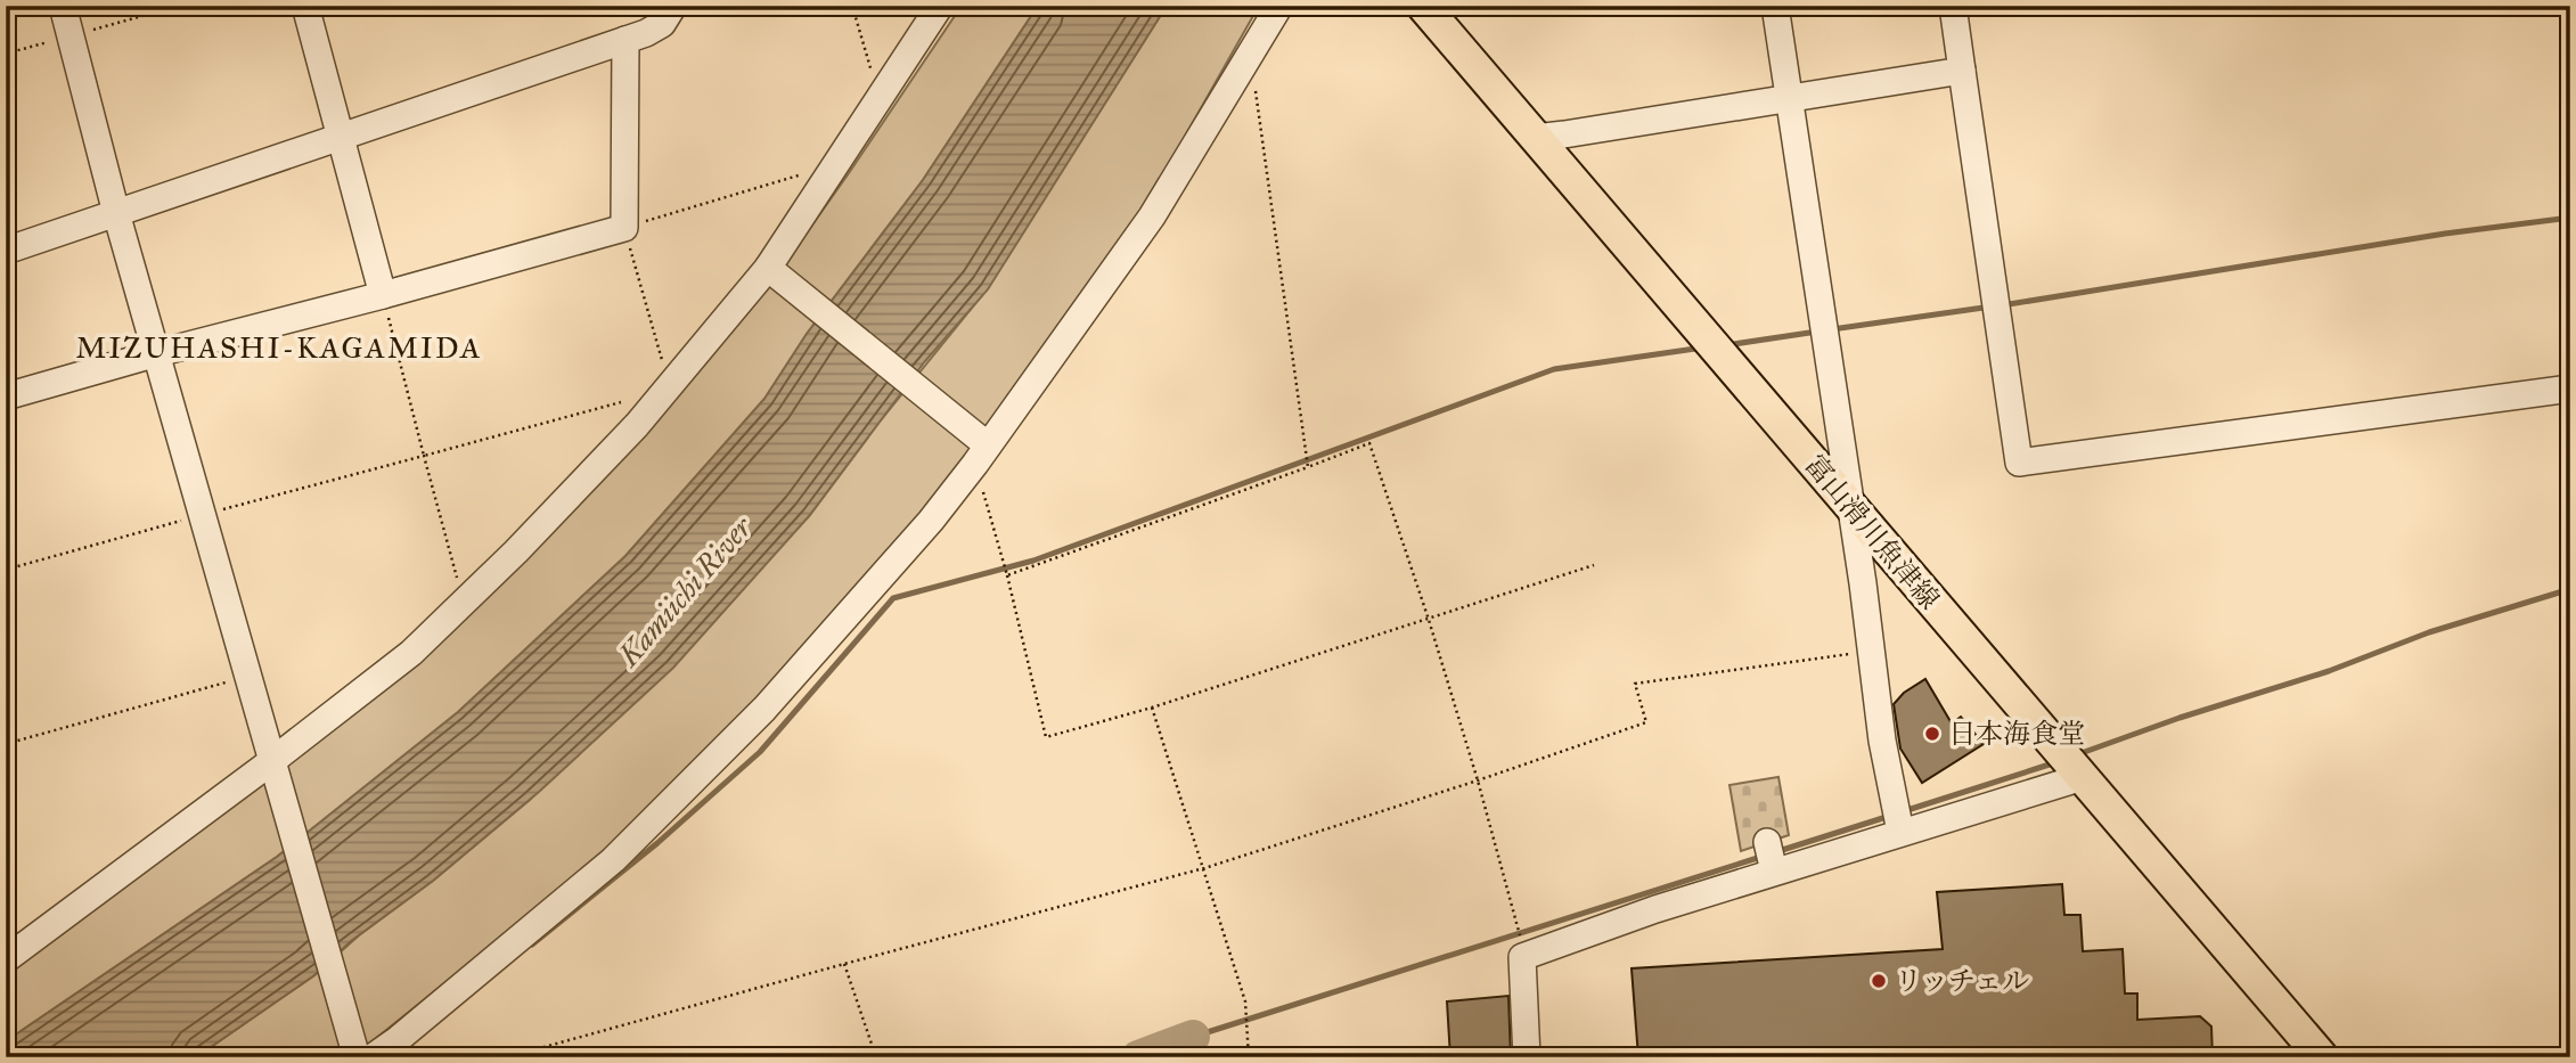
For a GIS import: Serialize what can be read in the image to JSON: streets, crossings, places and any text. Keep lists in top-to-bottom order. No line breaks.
{"streets":{"main road":["富山滑川魚津線"]},"districts":["MIZUHASHI-KAGAMIDA"],"water":["Kamiichi River"],"places":["日本海食堂","リッチェル"]}
